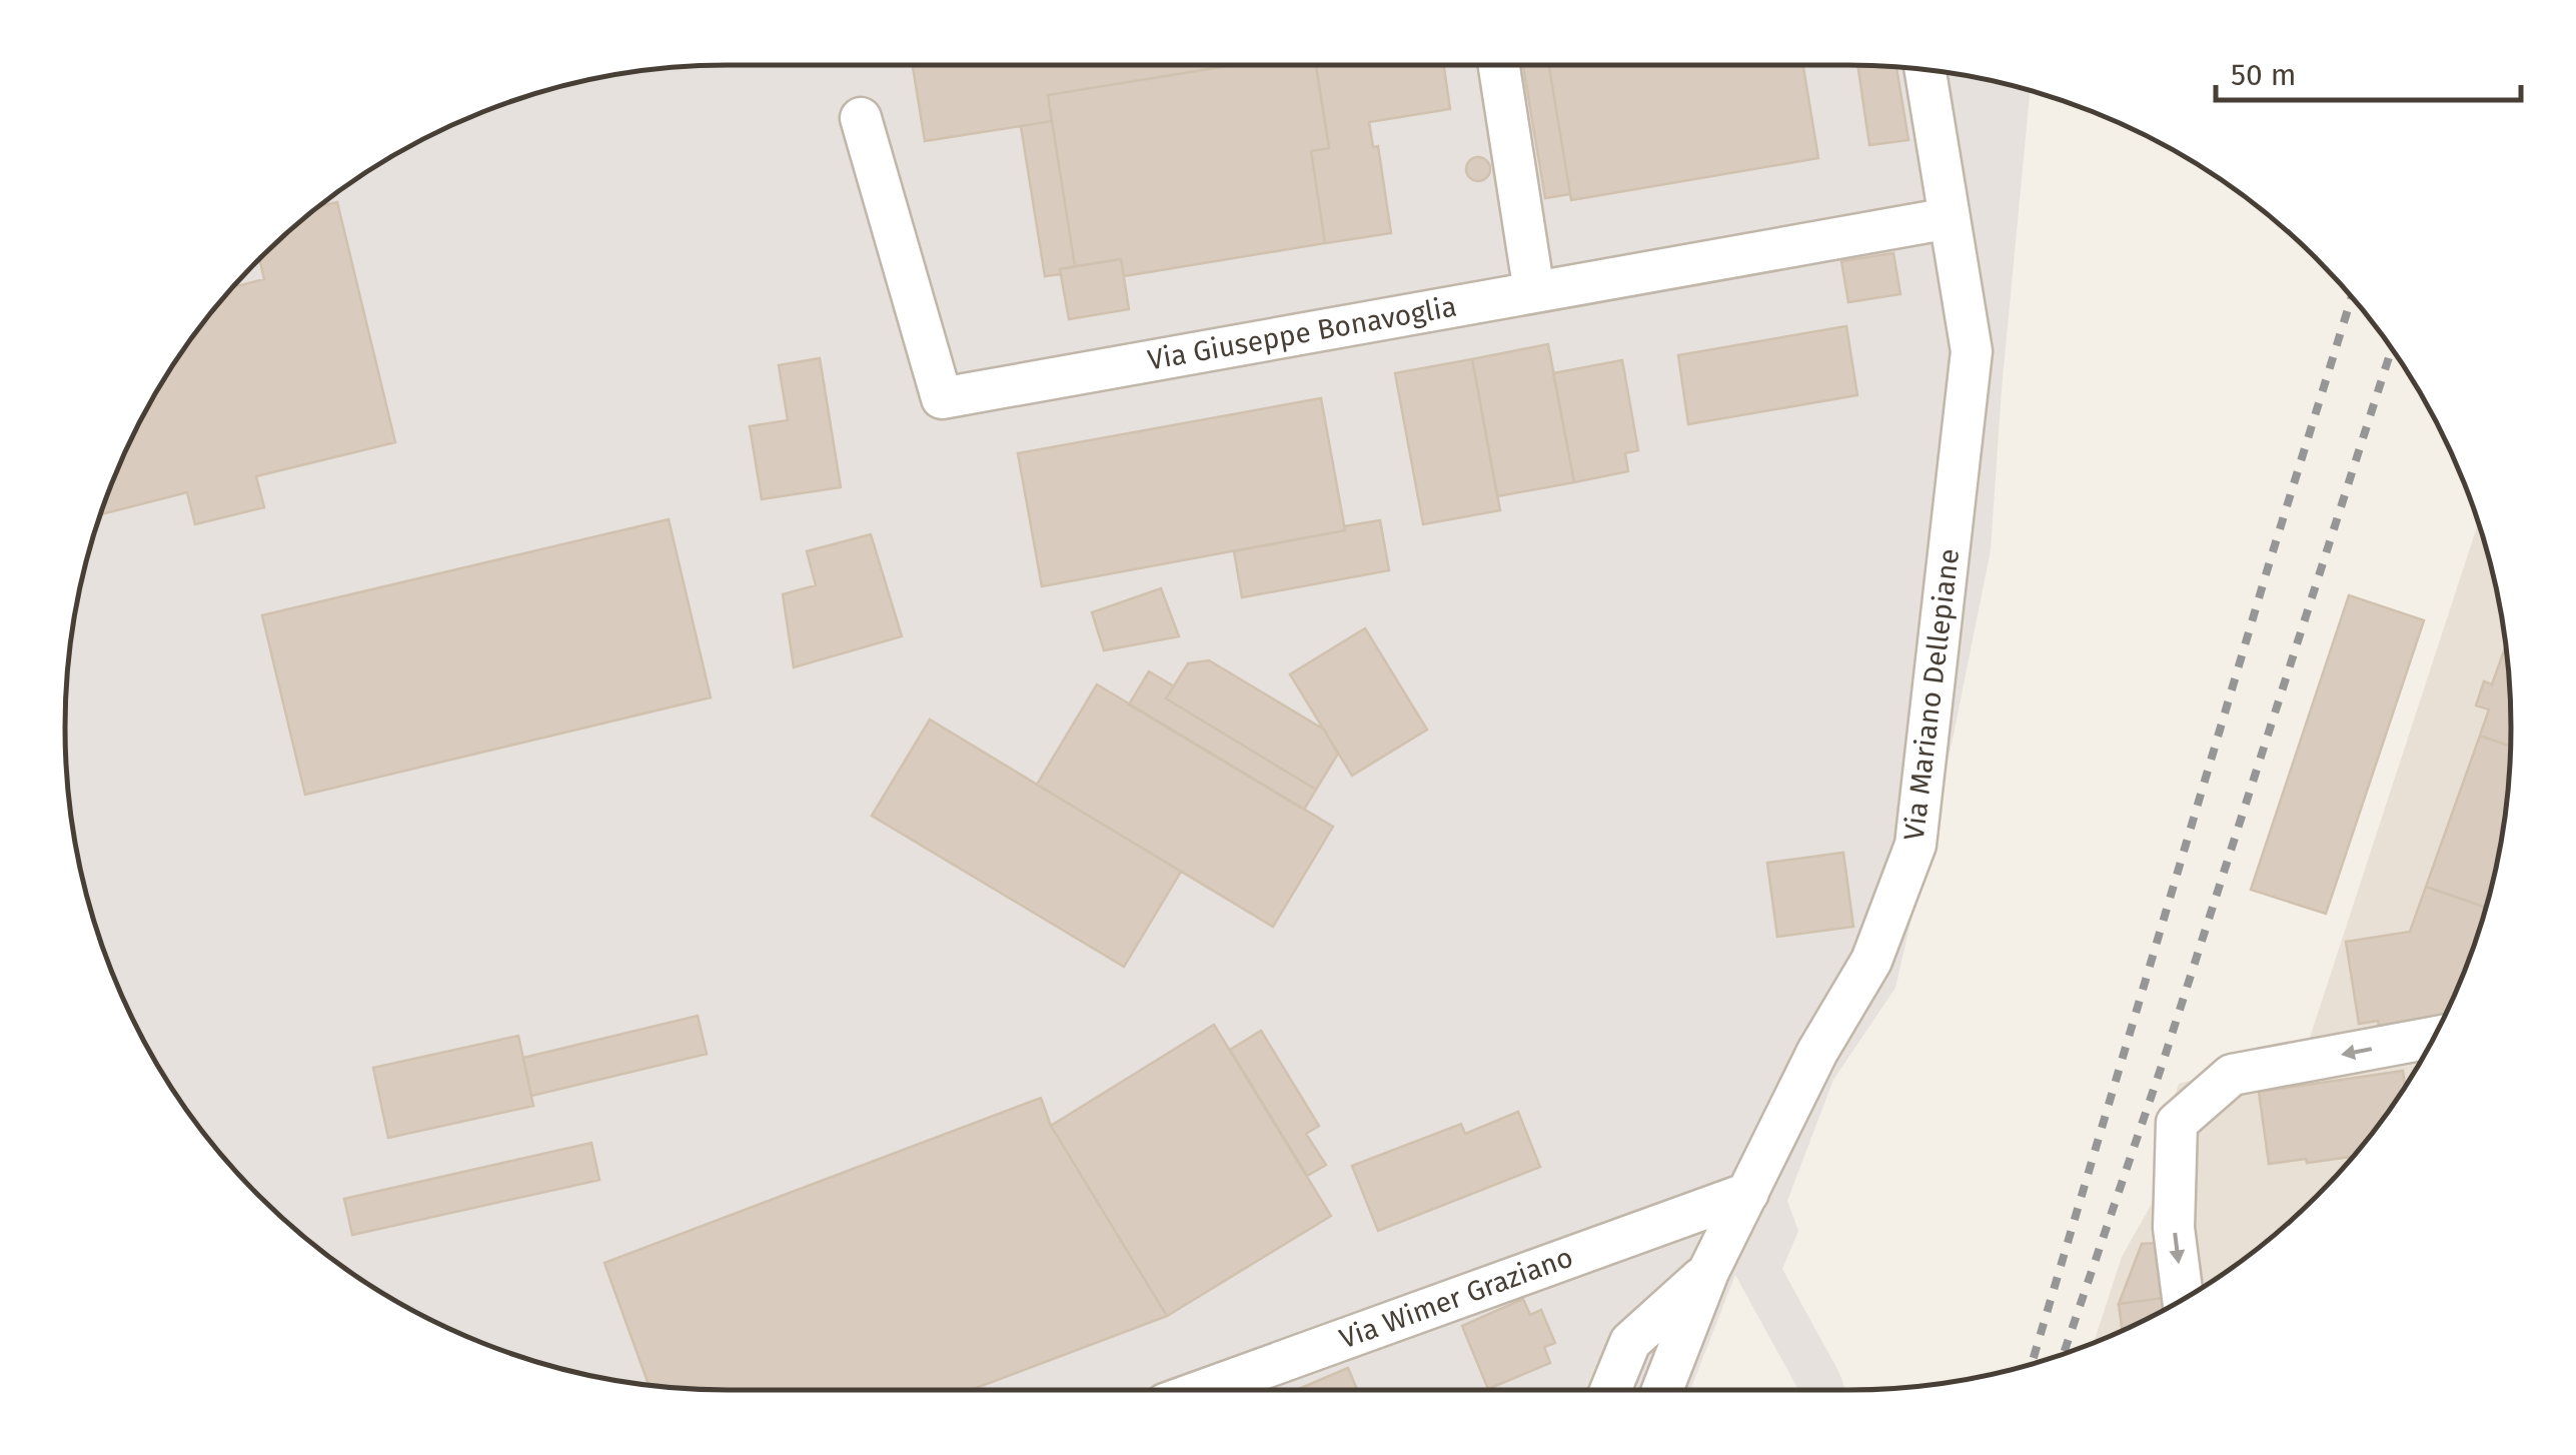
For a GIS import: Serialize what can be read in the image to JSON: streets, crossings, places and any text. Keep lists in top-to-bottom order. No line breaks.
{"streets":{"street":["Via Giuseppe Bonavoglia","Via Mariano Dellepiane","Via Wimer Graziano"]},"crossings":[["Via Giuseppe Bonavoglia","Via Mariano Dellepiane"],["Via Mariano Dellepiane","Via Wimer Graziano"]],"scale_bar":"50 m"}
